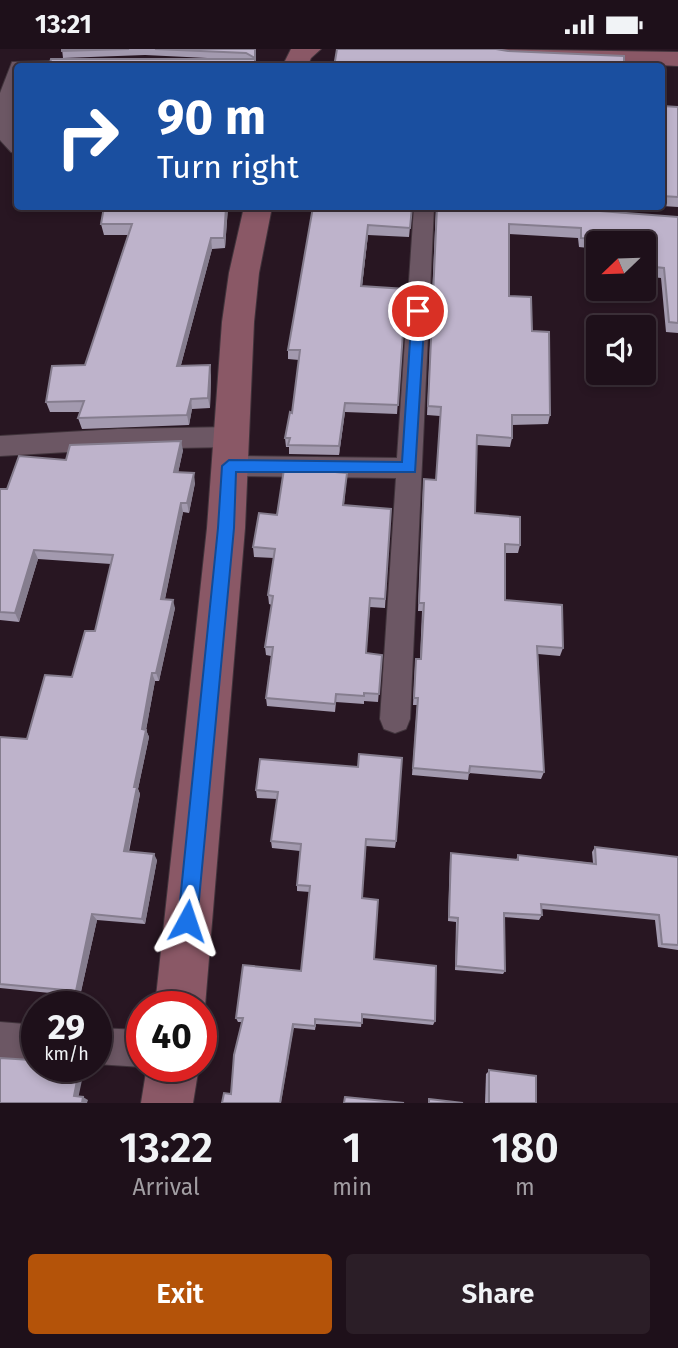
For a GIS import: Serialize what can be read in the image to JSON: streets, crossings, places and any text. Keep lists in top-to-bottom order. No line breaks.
{"north":"bottom left","page":{"status":"13:21","turn":["90 m","Turn right"],"speed":"29 km/h","limit":"40","eta":["13:22","Arrival","1","min","180","m"],"buttons":["Exit","Share"]}}
